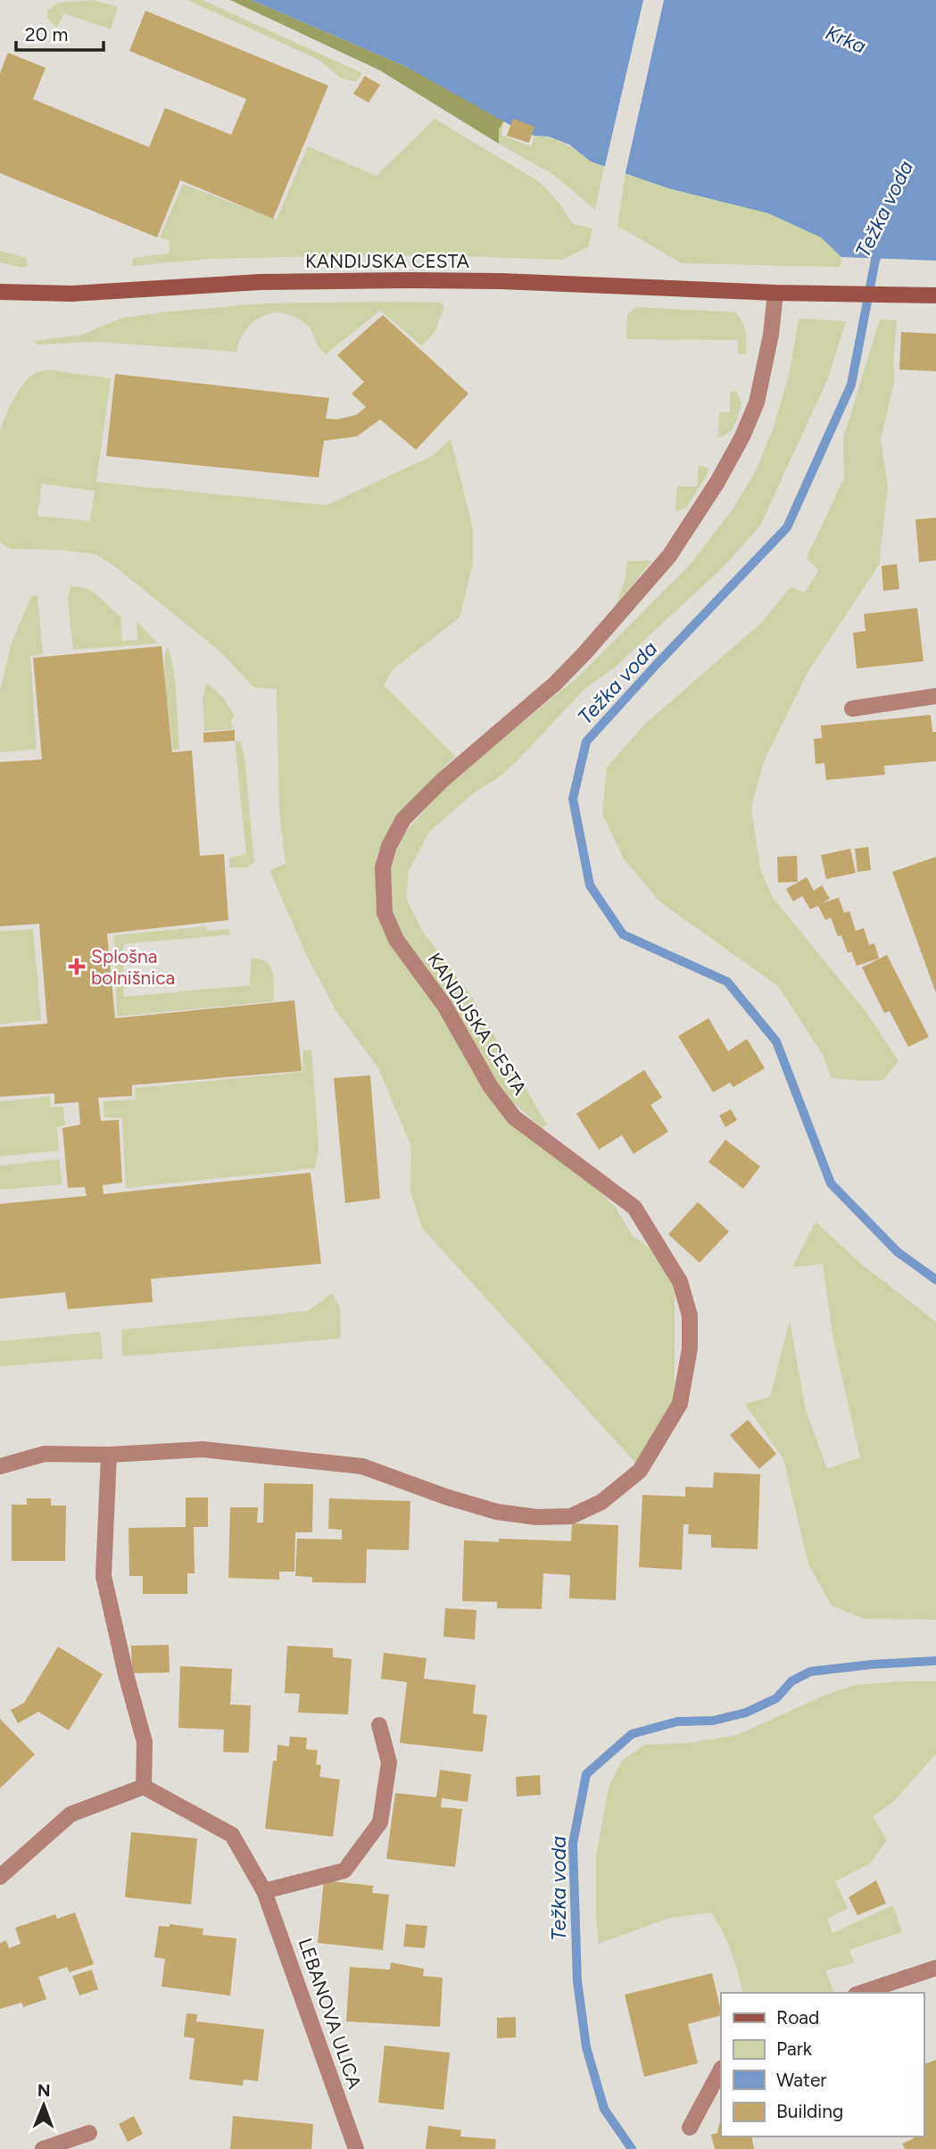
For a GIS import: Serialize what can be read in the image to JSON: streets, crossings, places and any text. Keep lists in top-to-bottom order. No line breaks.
{"streets":{"main road":["KANDIJSKA CESTA"],"street":["LEBANOVA ULICA"]},"water":["Krka","Težka voda"],"places":{"health":["Splošna bolnišnica"]},"legend":["Road","Park","Water","Building"],"scale_bar":"20 m","north":"top"}
